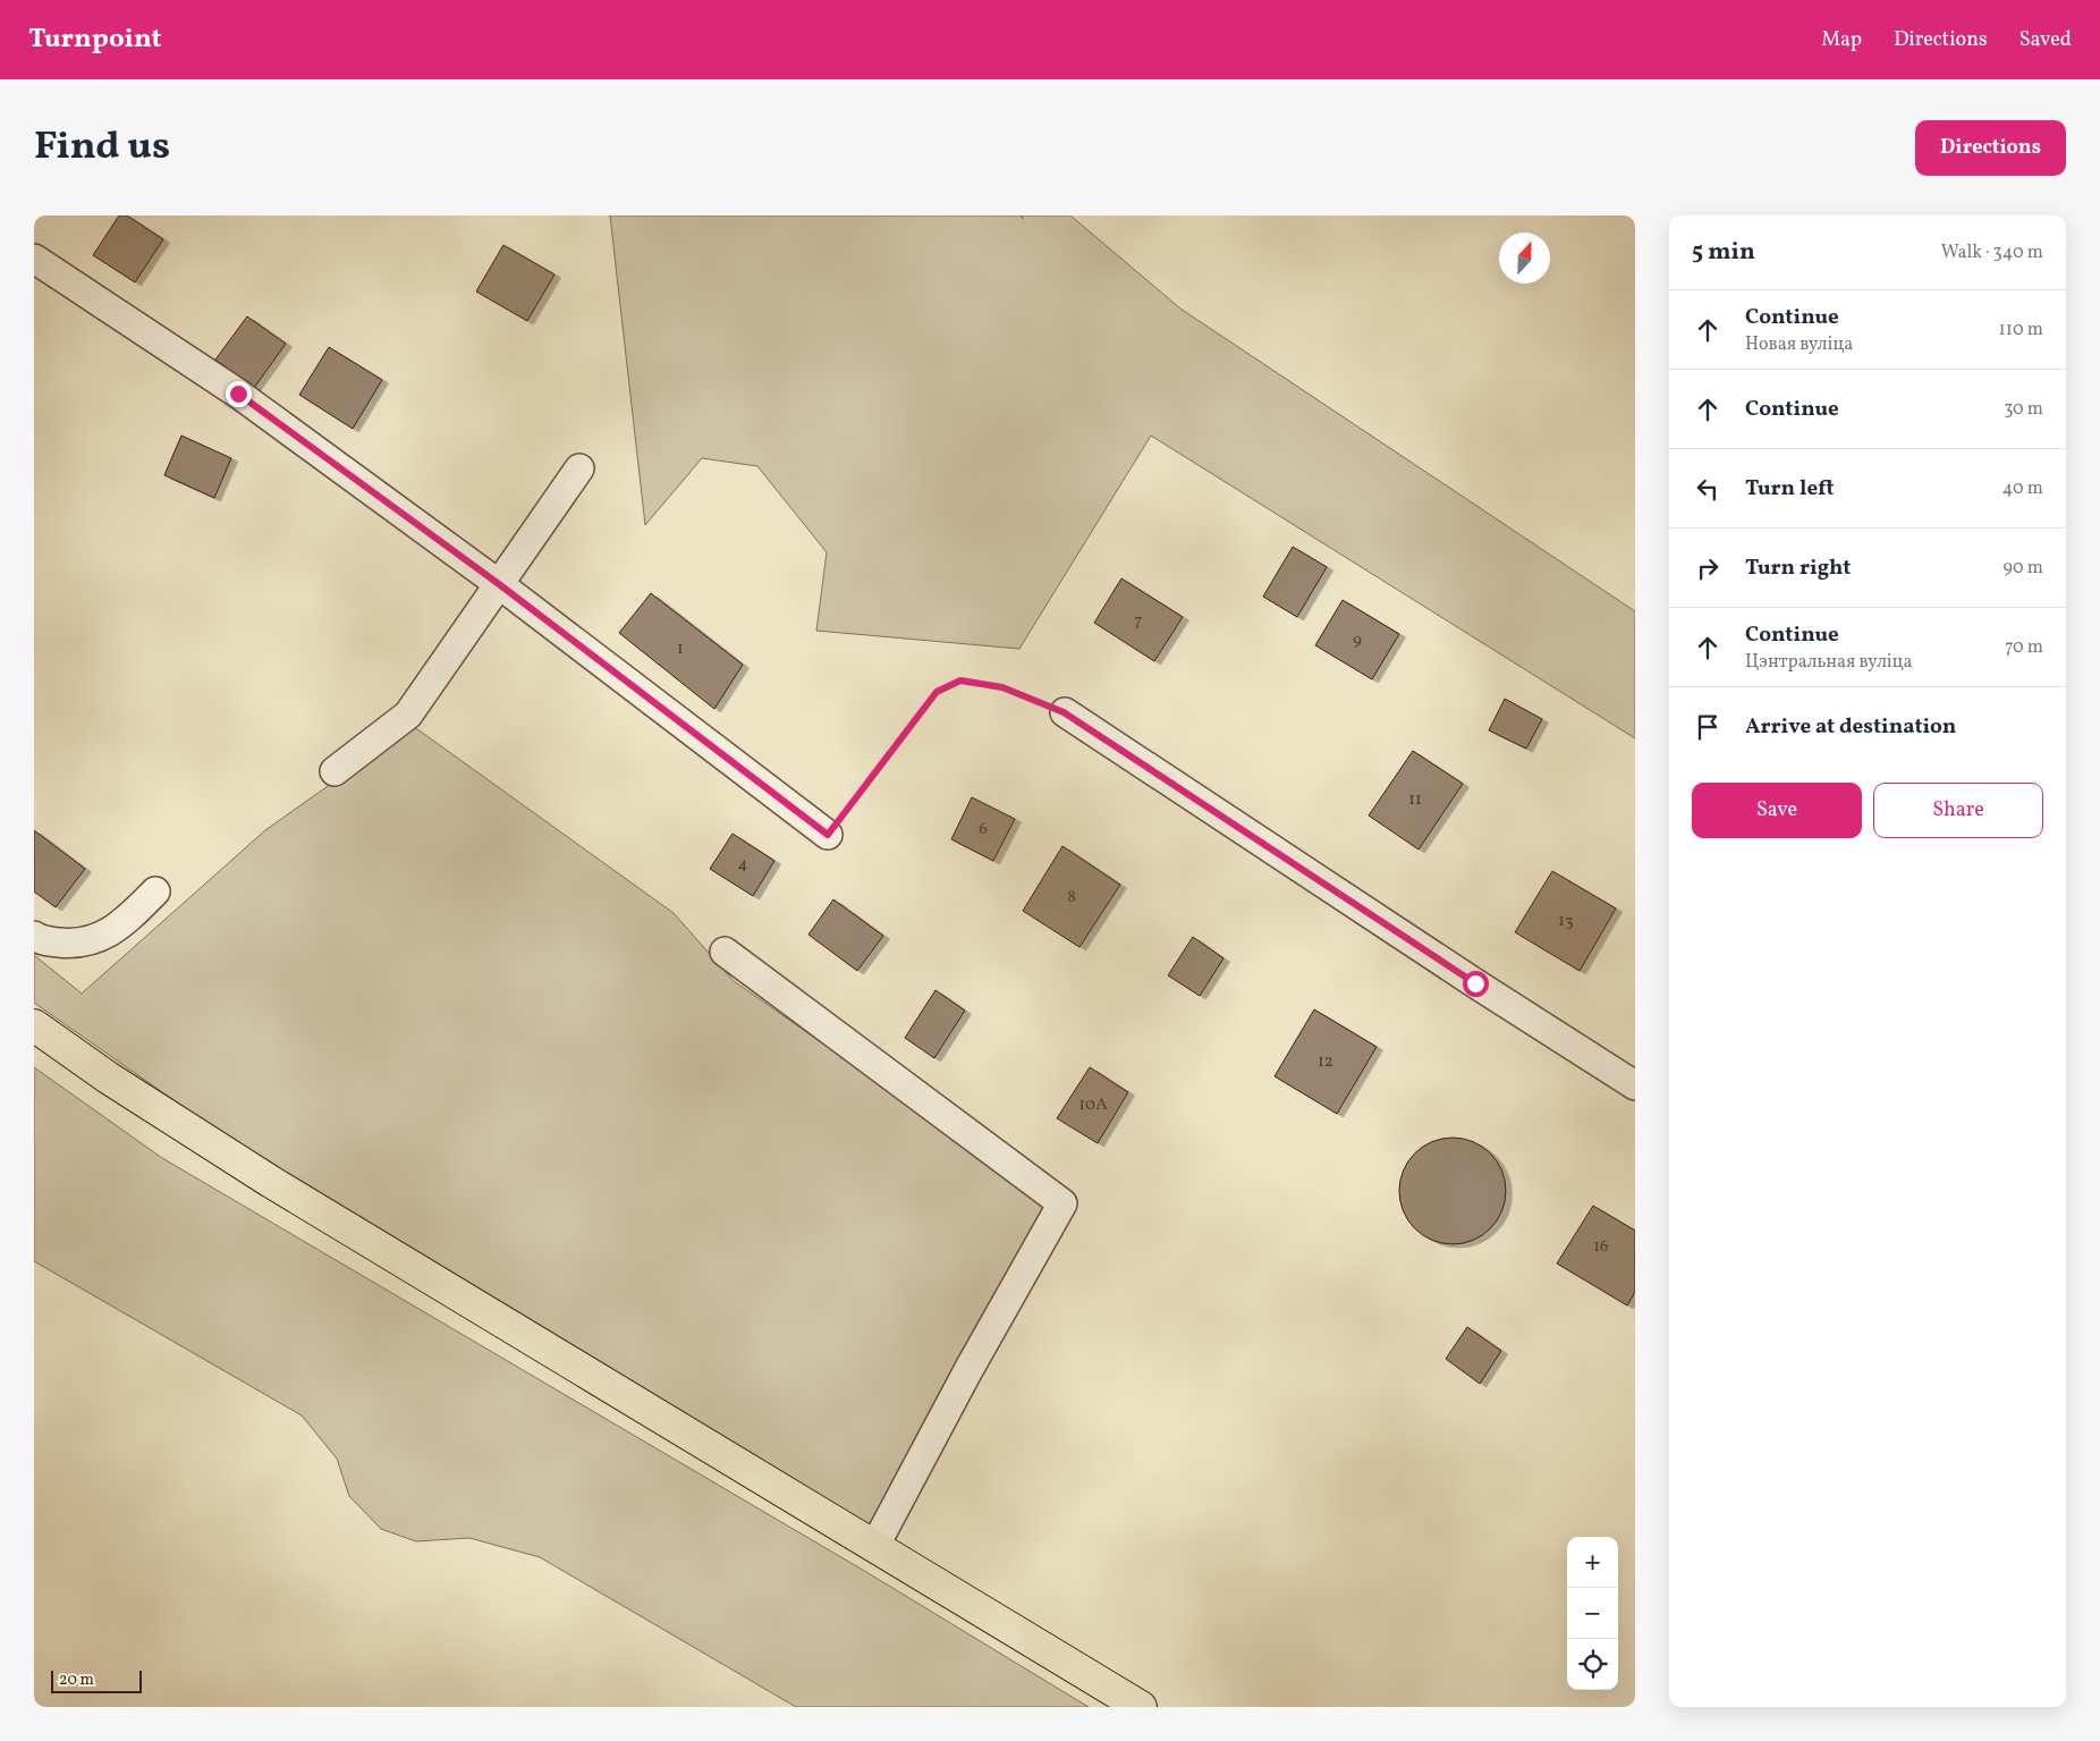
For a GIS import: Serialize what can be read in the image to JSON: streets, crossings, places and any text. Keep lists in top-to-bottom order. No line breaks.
{"house_numbers":["7","9","1","11","6","4","8","13","12","10А","16"],"scale_bar":"20 m","north":"top","page":{"header":"Turnpoint","nav":["Map","Directions","Saved"],"title":"Find us","buttons":["Directions",["Save","Share"]],"heading":["5 min","Walk · 340 m"],"list":[["Continue","Новая вуліца","110 m"],["Continue","30 m"],["Turn left","40 m"],["Turn right","90 m"],["Continue","Цэнтральная вуліца","70 m"],"Arrive at destination"],"map_buttons":["+","−"],"scale":"20 m"}}
